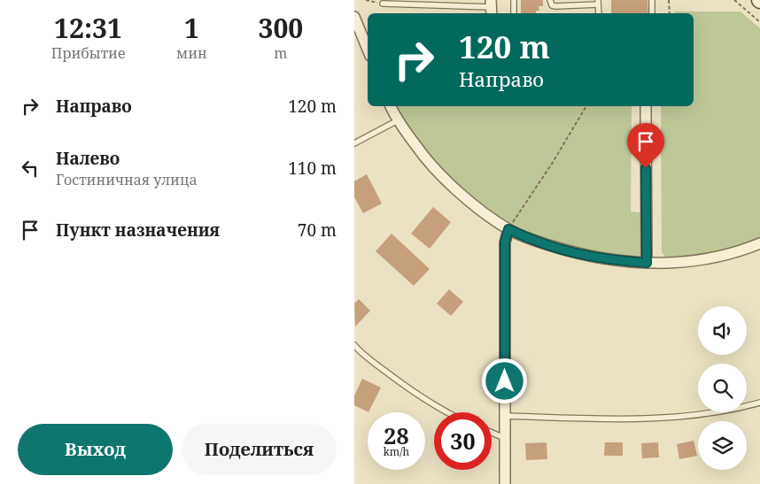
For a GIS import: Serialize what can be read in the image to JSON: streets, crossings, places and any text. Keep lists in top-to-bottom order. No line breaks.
{"page":{"eta":["12:31","Прибытие","1","мин","300","m"],"turn":["120 m","Направо"],"list":[{"name":"Направо","value":"120 m"},{"name":"Налево","note":"Гостиничная улица","value":"110 m"},{"name":"Пункт назначения","value":"70 m"}],"speed":"28 km/h","limit":"30","buttons":["Выход","Поделиться"]}}
